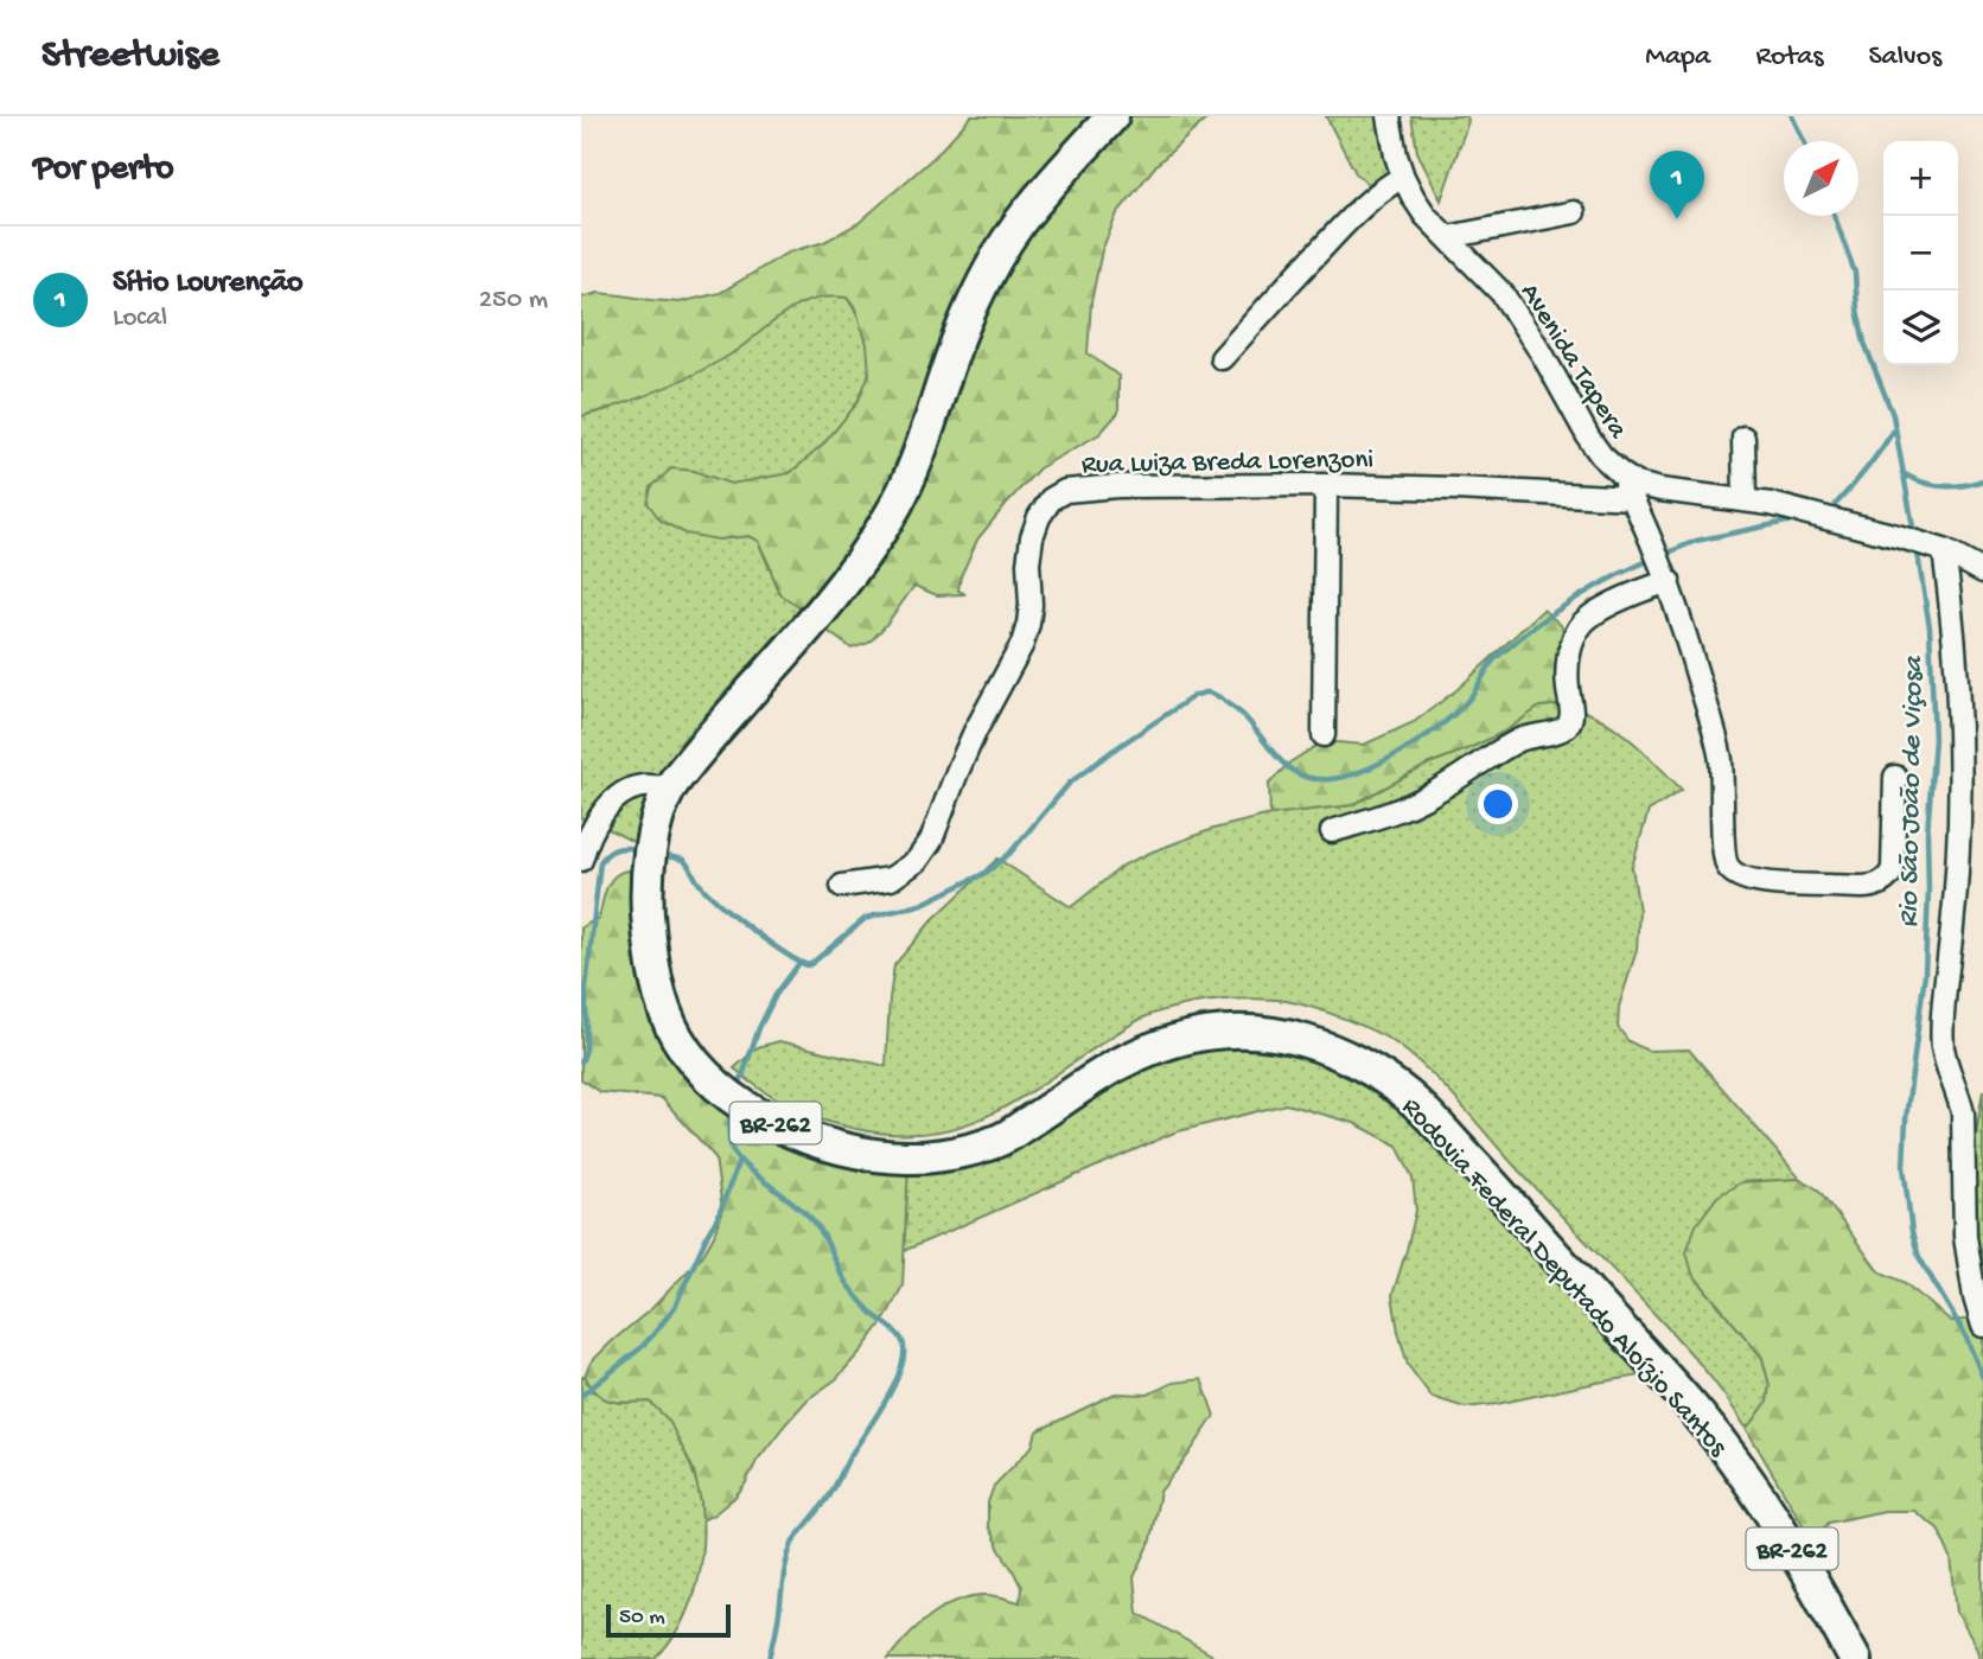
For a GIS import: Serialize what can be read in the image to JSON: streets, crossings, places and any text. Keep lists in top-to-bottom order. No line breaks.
{"streets":{"highway":["BR-262","Rodovia Federal Deputado Aloízio Santos"],"street":["Avenida Tapera","Rua Luiza Breda Lorenzoni"]},"water":["Rio São João de Viçosa"],"scale_bar":"50 m","north":"top right","page":{"header":"Streetwise","nav":["Mapa","Rotas","Salvos"],"heading":"Por perto","map_buttons":["+","−"],"pins":"1","list":[{"mark":"1","name":"Sítio Lourenção","note":"Local","value":"250 m"}],"scale":"50 m"}}
